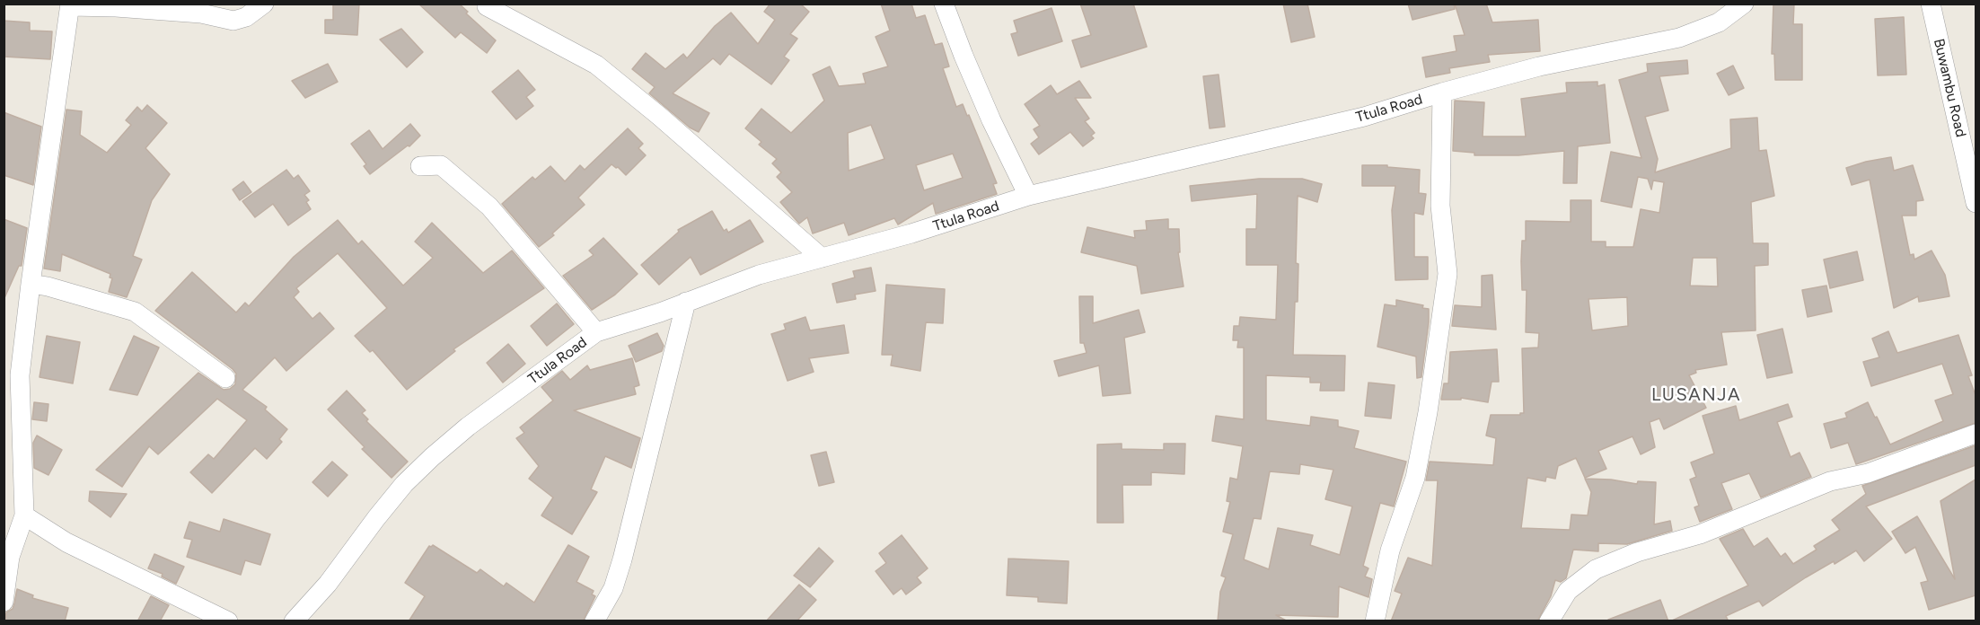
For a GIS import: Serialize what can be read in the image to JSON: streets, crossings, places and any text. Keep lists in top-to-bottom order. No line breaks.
{"streets":{"street":["Buwambu Road","Ttula Road"]},"districts":["LUSANJA"]}
